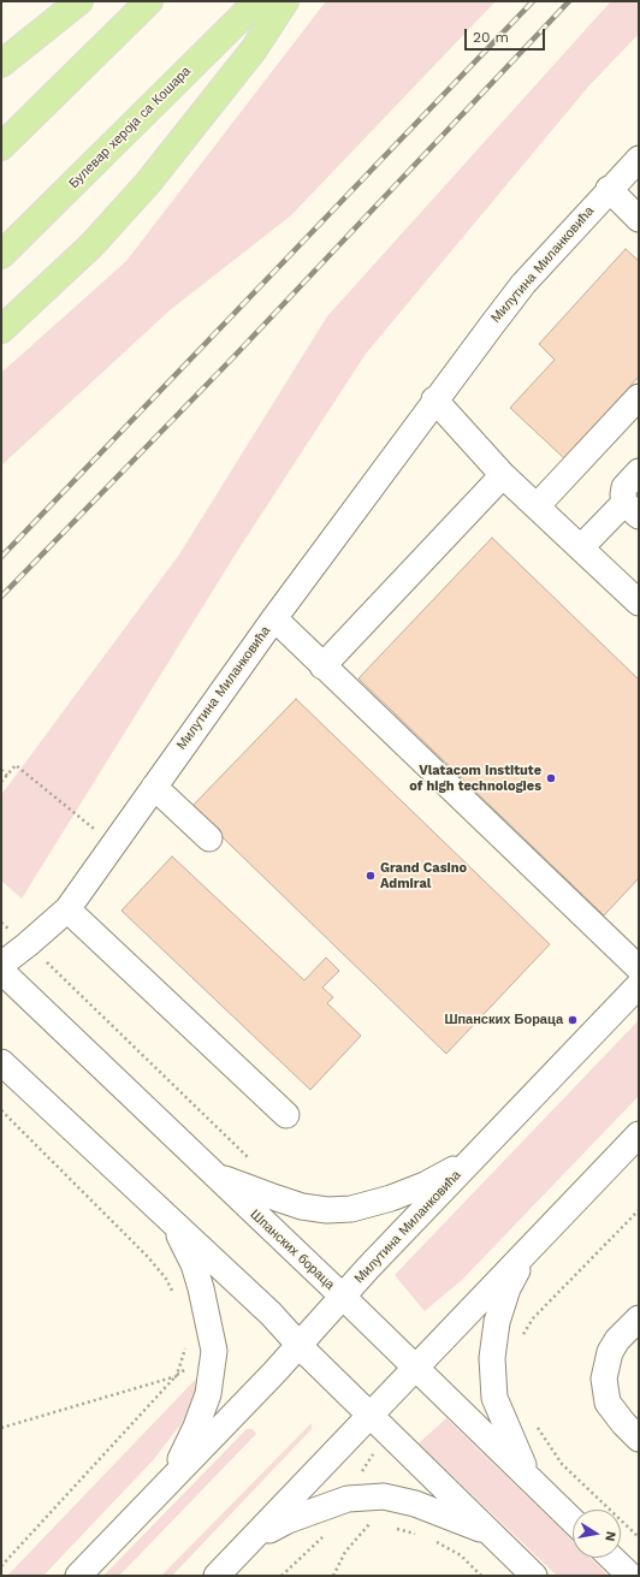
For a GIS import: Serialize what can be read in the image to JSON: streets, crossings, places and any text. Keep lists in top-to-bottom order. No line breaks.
{"streets":{"main road":["Булевар хероја са Кошара"],"street":["Милутина Миланковића","Шпанских бораца"]},"crossings":[["Милутина Миланковића","Шпанских бораца"]],"places":["Vlatacom Institute of high technologies","Grand Casino Admiral","Шпанских Бораца"],"scale_bar":"20 m","north":"right"}
